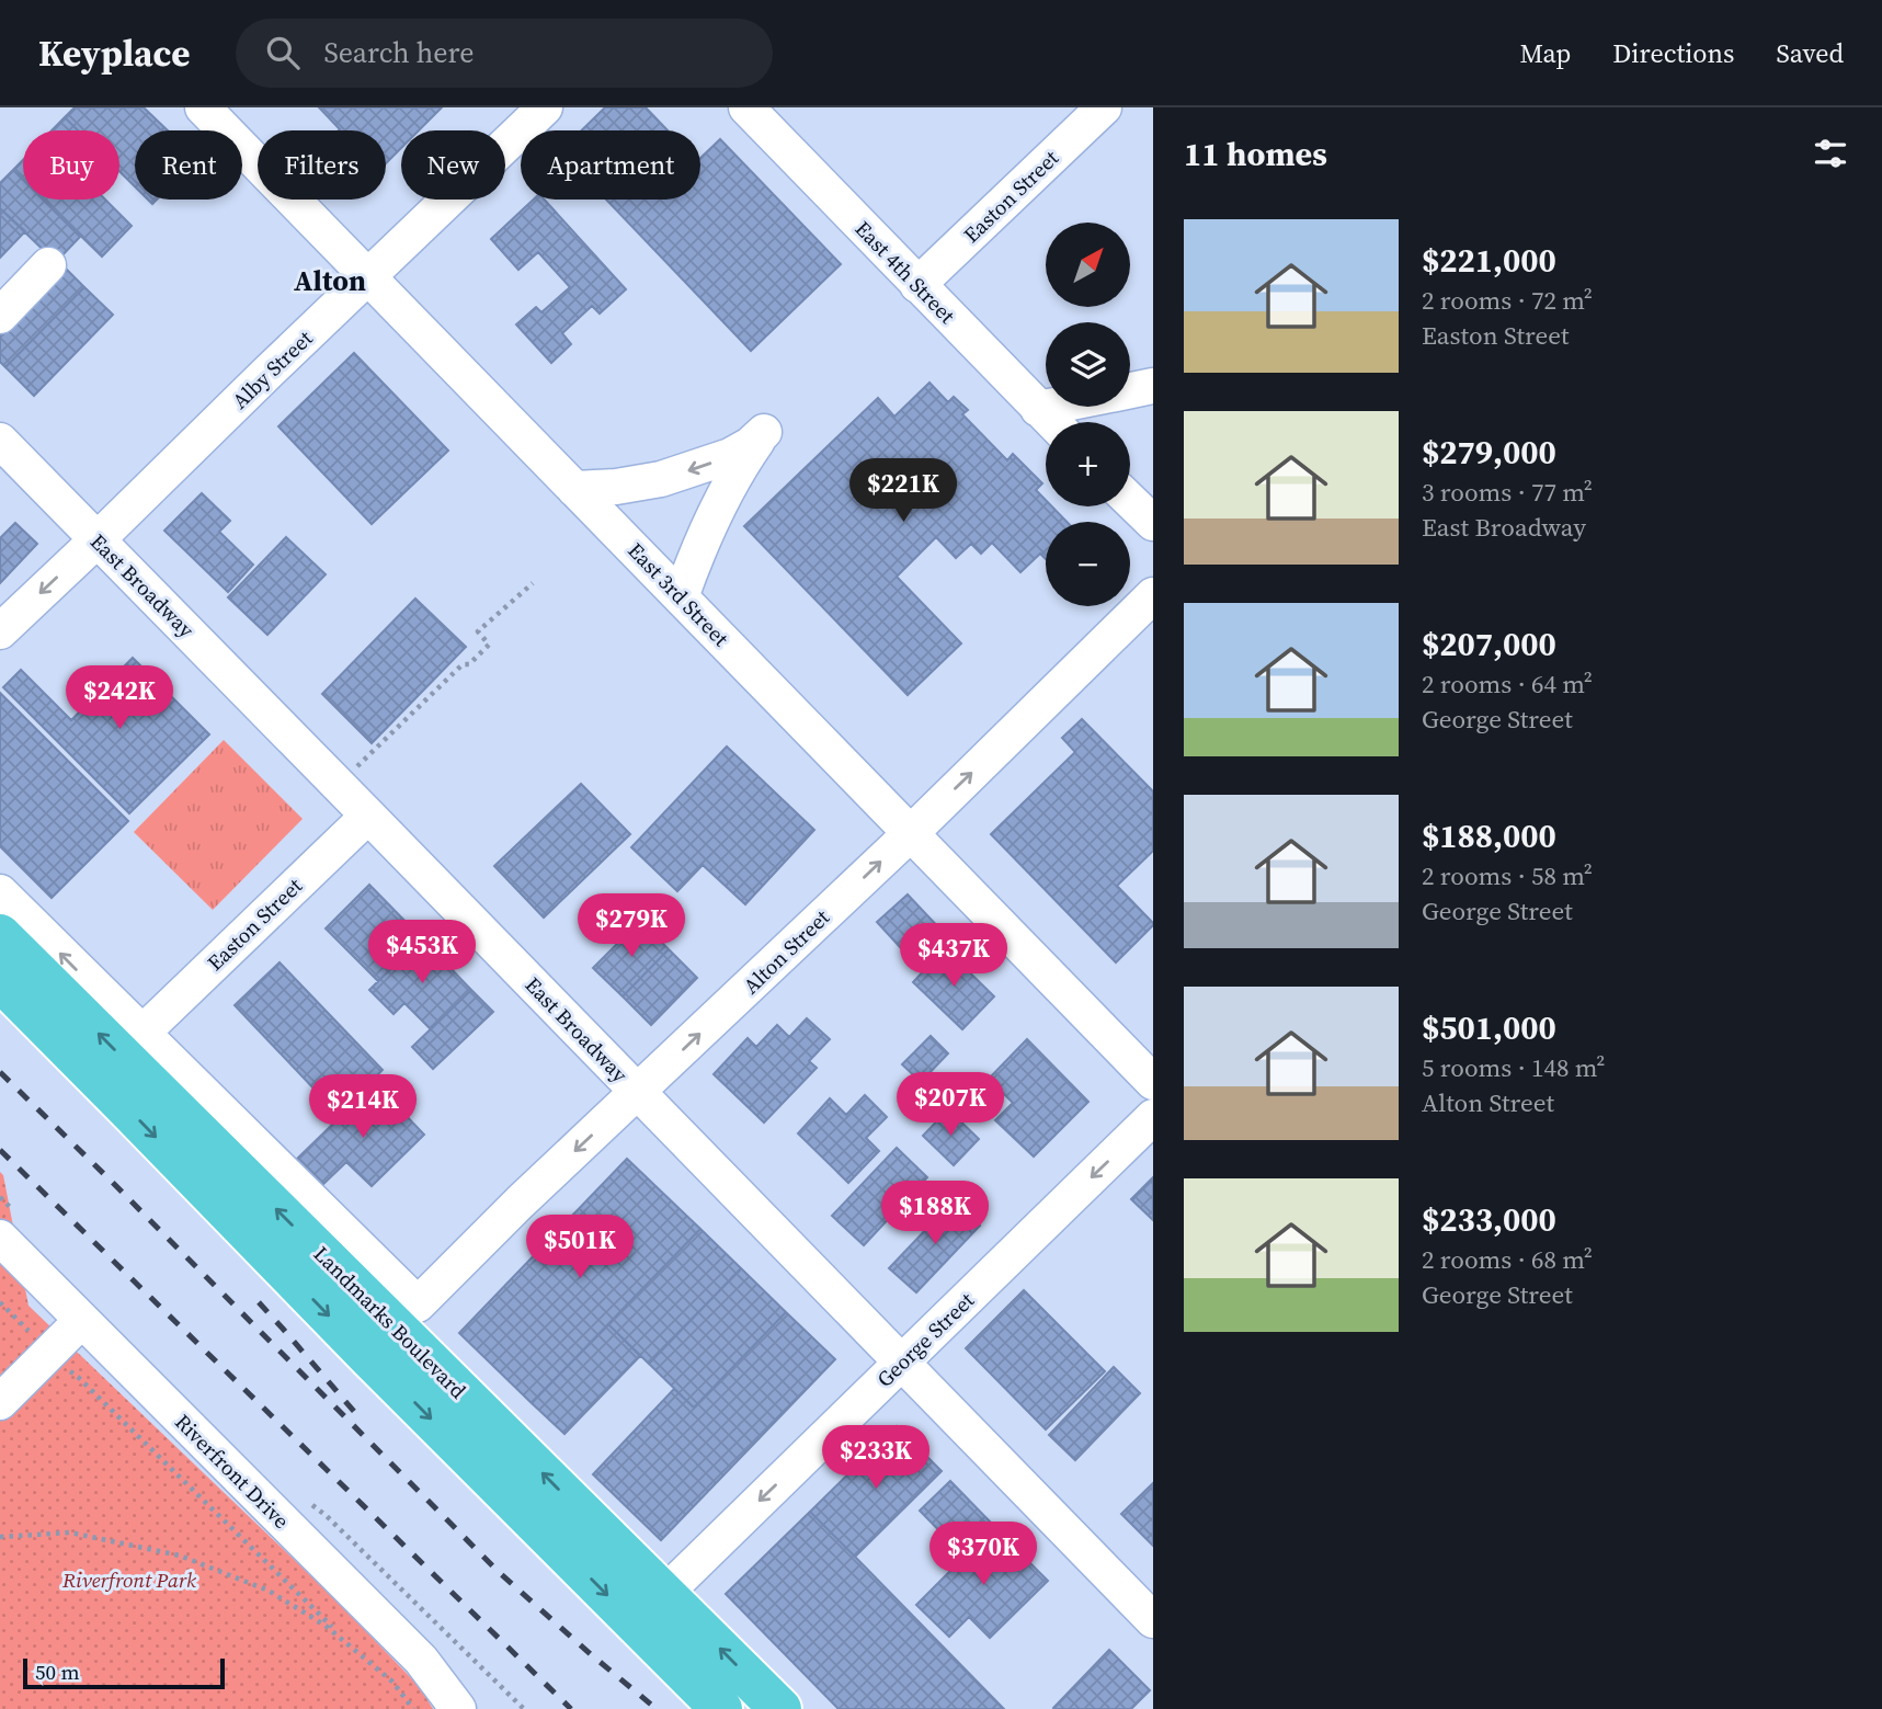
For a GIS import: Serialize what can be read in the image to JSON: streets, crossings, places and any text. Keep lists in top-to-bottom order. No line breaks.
{"streets":{"highway":["Landmarks Boulevard"],"street":["Easton Street","East 4th Street","Alby Street","East Broadway","East 3rd Street","Alton Street","George Street","Riverfront Drive"]},"crossings":[["Easton Street","East 4th Street"],["Easton Street","East Broadway"],["Easton Street","Alton Street"],["Alby Street","East Broadway"],["Alby Street","East 3rd Street"],["East Broadway","Alton Street"],["East Broadway","George Street"],["East 3rd Street","Alton Street"],["Landmarks Boulevard","George Street"]],"one_way":["George Street"],"districts":["Alton"],"parks":["Riverfront Park"],"scale_bar":"50 m","north":"top right","page":{"header":"Keyplace","search":"Search here","nav":["Map","Directions","Saved"],"heading":"11 homes","chip":["Buy","Rent","Filters","New","Apartment"],"list":[{"name":"$221,000","note":"2 rooms · 72 m² · Easton Street"},{"name":"$279,000","note":"3 rooms · 77 m² · East Broadway"},{"name":"$207,000","note":"2 rooms · 64 m² · George Street"},{"name":"$188,000","note":"2 rooms · 58 m² · George Street"},{"name":"$501,000","note":"5 rooms · 148 m² · Alton Street"},{"name":"$233,000","note":"2 rooms · 68 m² · George Street"}],"map_buttons":["+","−"],"price":["$221K","$242K","$279K","$453K","$437K","$207K","$214K","$188K","$501K","$233K","$370K"],"scale":"50 m"}}
